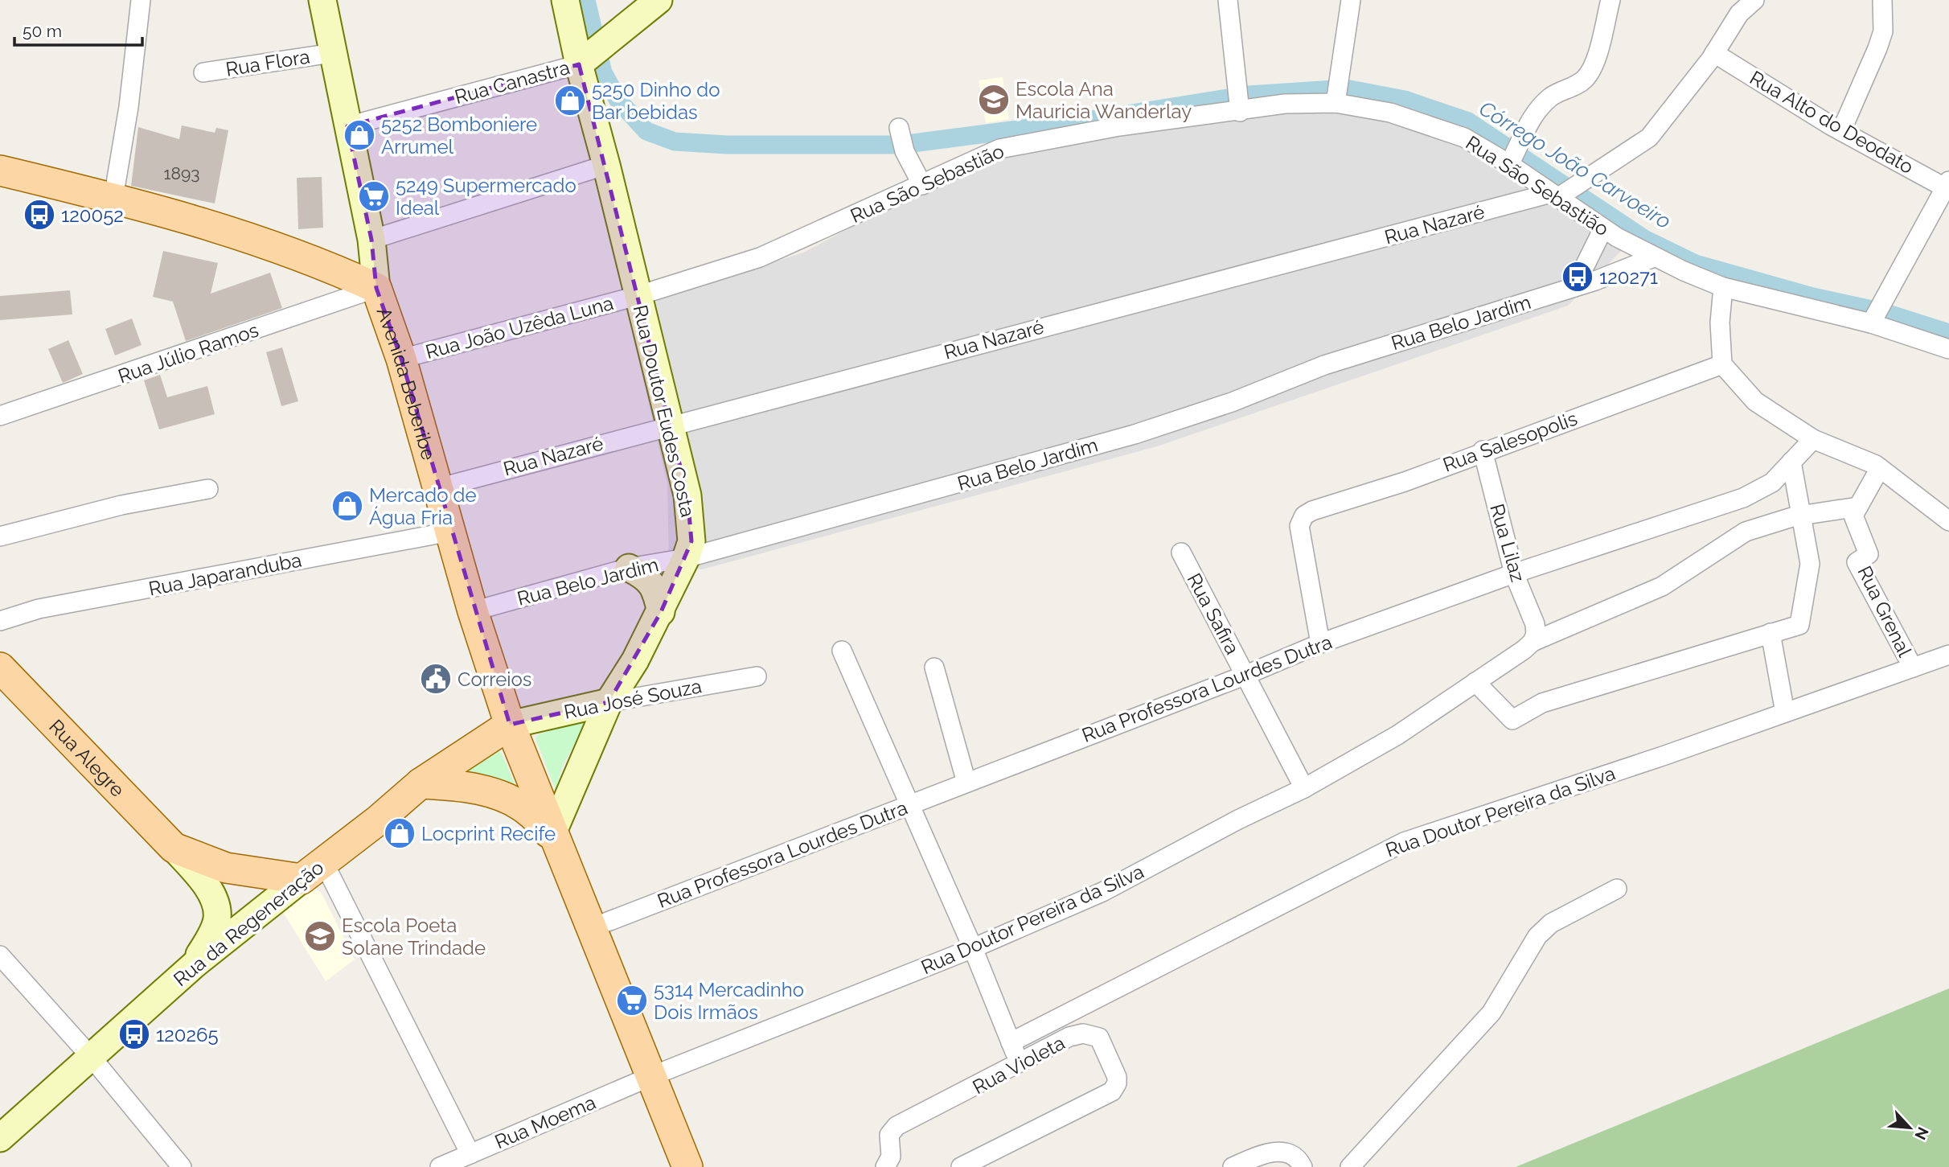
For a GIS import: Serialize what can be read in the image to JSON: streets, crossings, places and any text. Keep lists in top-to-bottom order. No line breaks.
{"streets":{"main road":["Avenida Beberibe","Rua Alegre","Rua da Regeneração"],"street":["Rua Flora","Rua Canastra","Rua Alto do Deodato","Rua São Sebastião","Rua Nazaré","Rua Belo Jardim","Rua João Uzêda Luna","Rua Júlio Ramos","Rua Doutor Eudes Costa","Rua Salesopolis","Rua Lilaz","Rua Japaranduba","Rua Grenal","Rua Safira","Rua Professora Lourdes Dutra","Rua José Souza","Rua Doutor Pereira da Silva","Rua Violeta","Rua Moema"]},"crossings":[["Rua Canastra","Rua Doutor Eudes Costa"],["Rua Alto do Deodato","Rua Nazaré"],["Rua São Sebastião","Rua Nazaré"],["Rua São Sebastião","Rua Belo Jardim"],["Rua São Sebastião","Rua João Uzêda Luna"],["Rua São Sebastião","Rua Doutor Eudes Costa"],["Rua Nazaré","Avenida Beberibe"],["Rua Nazaré","Rua Doutor Eudes Costa"],["Rua Belo Jardim","Avenida Beberibe"],["Rua Belo Jardim","Rua Doutor Eudes Costa"],["Rua João Uzêda Luna","Avenida Beberibe"],["Rua João Uzêda Luna","Rua Doutor Eudes Costa"],["Rua Júlio Ramos","Avenida Beberibe"],["Avenida Beberibe","Rua Doutor Eudes Costa"],["Avenida Beberibe","Rua Japaranduba"],["Avenida Beberibe","Rua Professora Lourdes Dutra"],["Avenida Beberibe","Rua José Souza"],["Avenida Beberibe","Rua Doutor Pereira da Silva"],["Avenida Beberibe","Rua da Regeneração"],["Avenida Beberibe","Rua Moema"],["Rua Doutor Eudes Costa","Rua José Souza"],["Rua Salesopolis","Rua Lilaz"],["Rua Salesopolis","Rua Professora Lourdes Dutra"],["Rua Lilaz","Rua Professora Lourdes Dutra"],["Rua Lilaz","Rua Doutor Pereira da Silva"],["Rua Grenal","Rua Doutor Pereira da Silva"],["Rua Safira","Rua Professora Lourdes Dutra"],["Rua Professora Lourdes Dutra","Rua Violeta"],["Rua José Souza","Rua da Regeneração"],["Rua Alegre","Rua da Regeneração"],["Rua Doutor Pereira da Silva","Rua Violeta"],["Rua Doutor Pereira da Silva","Rua Moema"]],"water":["Córrego João Carvoeiro"],"places":{"school or university":["Escola Ana Mauricia Wanderlay","Escola Poeta Solane Trindade"],"shop":["5250 Dinho do Bar bebidas","5252 Bomboniere Arrumel","Mercado de Água Fria","Locprint Recife"],"supermarket":["5249 Supermercado Ideal","5314 Mercadinho Dois Irmãos"],"bus stop":["120052","120271","120265"],"public building":["Correios"]},"house_numbers":["1893"],"scale_bar":"50 m","north":"bottom right"}
